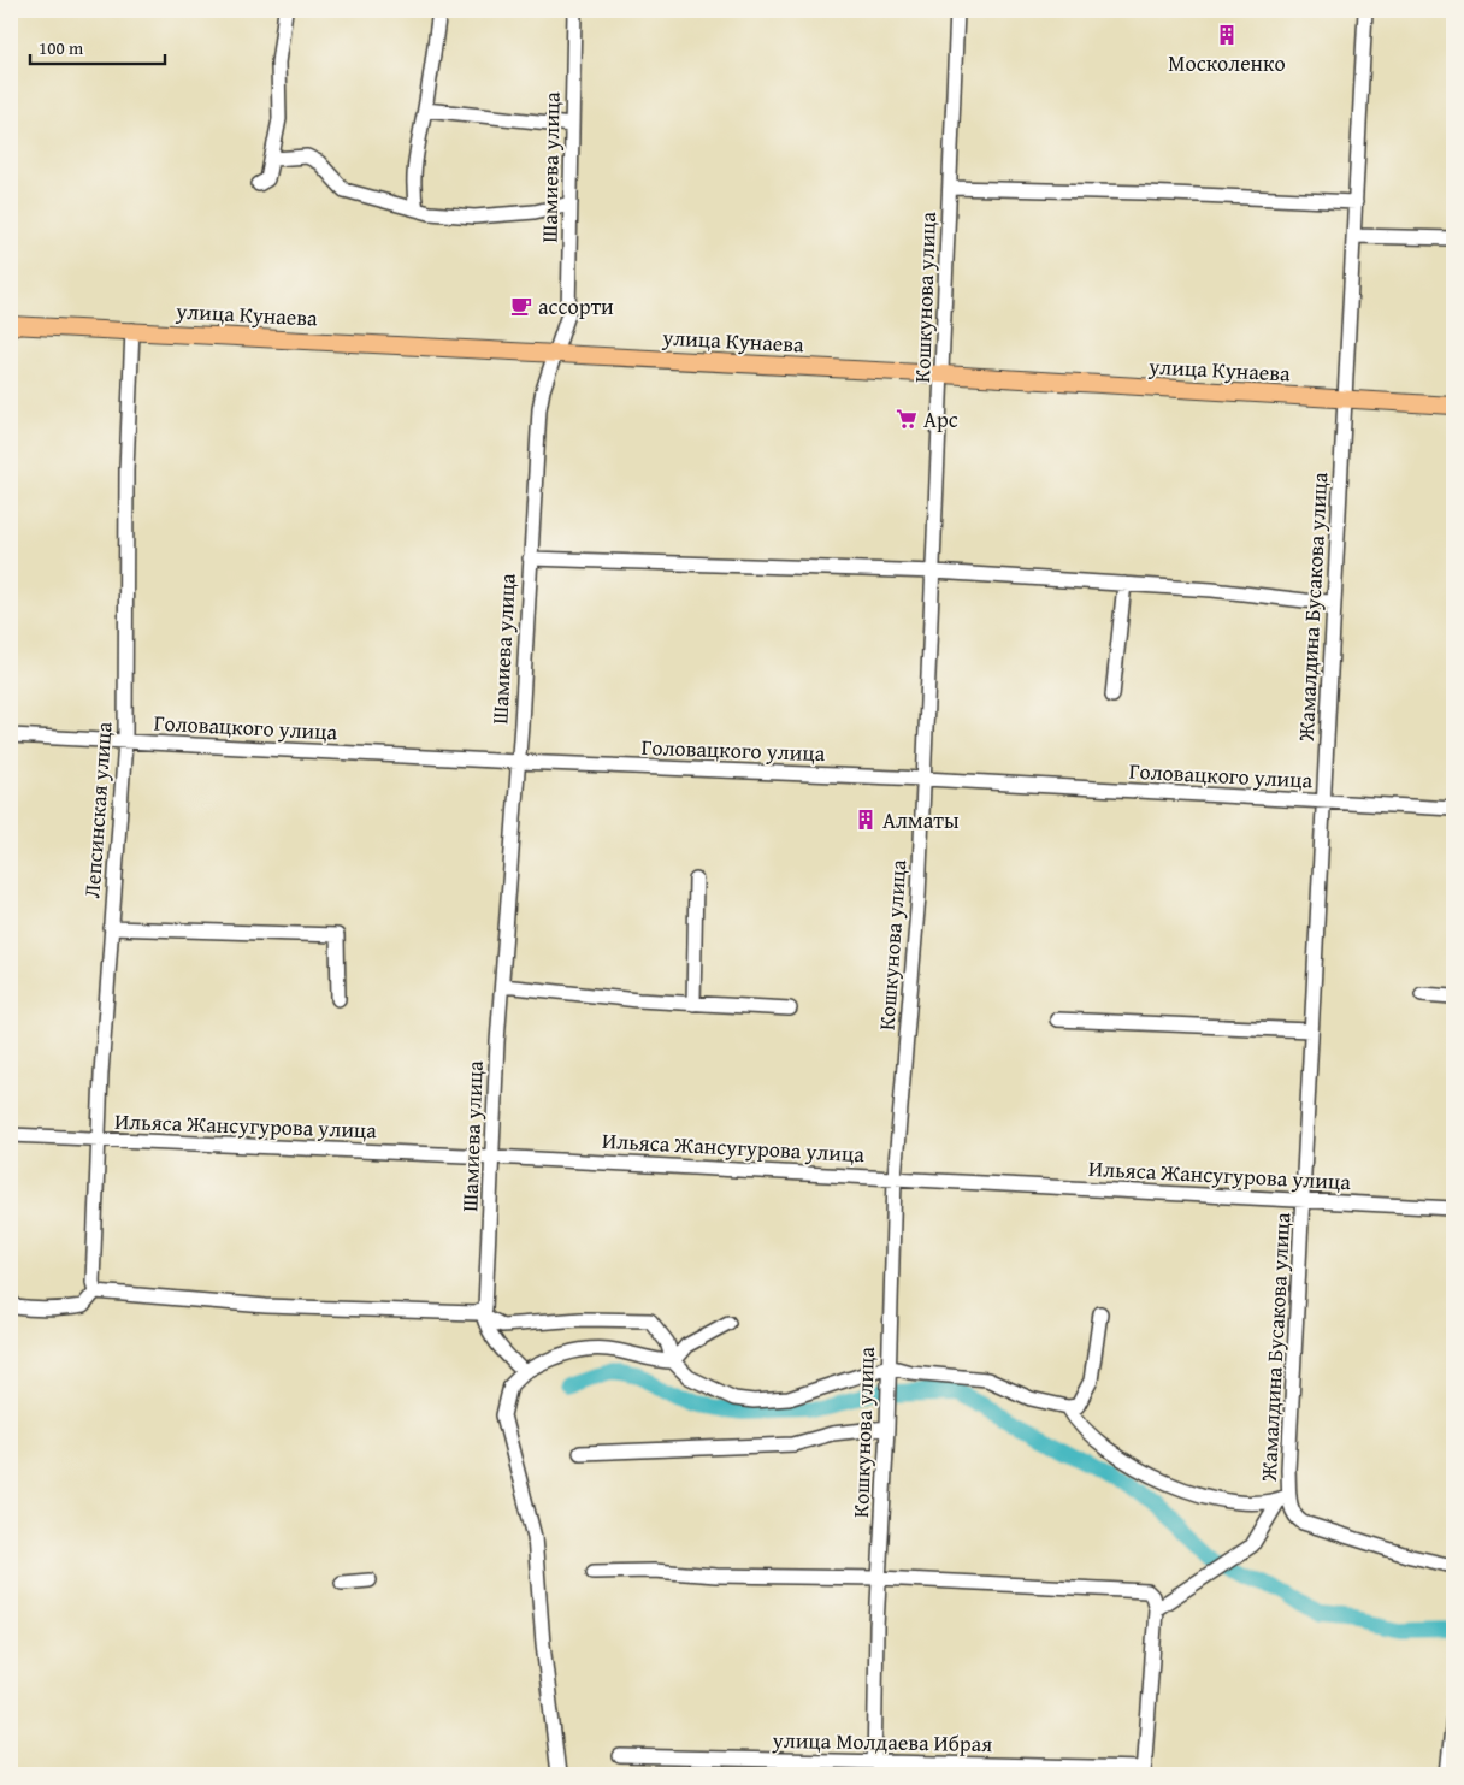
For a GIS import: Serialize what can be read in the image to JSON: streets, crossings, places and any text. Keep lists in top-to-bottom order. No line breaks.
{"streets":{"main road":["улица Кунаева"],"street":["Шамиева улица","Кошкунова улица","Жамалдина Бусакова улица","Головацкого улица","Лепсинская улица","Ильяса Жансугурова улица","улица Молдаева Ибрая"]},"crossings":[["Шамиева улица","улица Кунаева"],["Шамиева улица","Головацкого улица"],["Шамиева улица","Ильяса Жансугурова улица"],["Кошкунова улица","улица Кунаева"],["Кошкунова улица","Головацкого улица"],["Кошкунова улица","Ильяса Жансугурова улица"],["Кошкунова улица","улица Молдаева Ибрая"],["улица Кунаева","Жамалдина Бусакова улица"],["улица Кунаева","Лепсинская улица"],["Жамалдина Бусакова улица","Головацкого улица"],["Жамалдина Бусакова улица","Ильяса Жансугурова улица"],["Головацкого улица","Лепсинская улица"],["Лепсинская улица","Ильяса Жансугурова улица"]],"places":{"building":["Москоленко","Алматы"],"cafe":["ассорти"],"supermarket":["Арс"]},"scale_bar":"100 m"}
